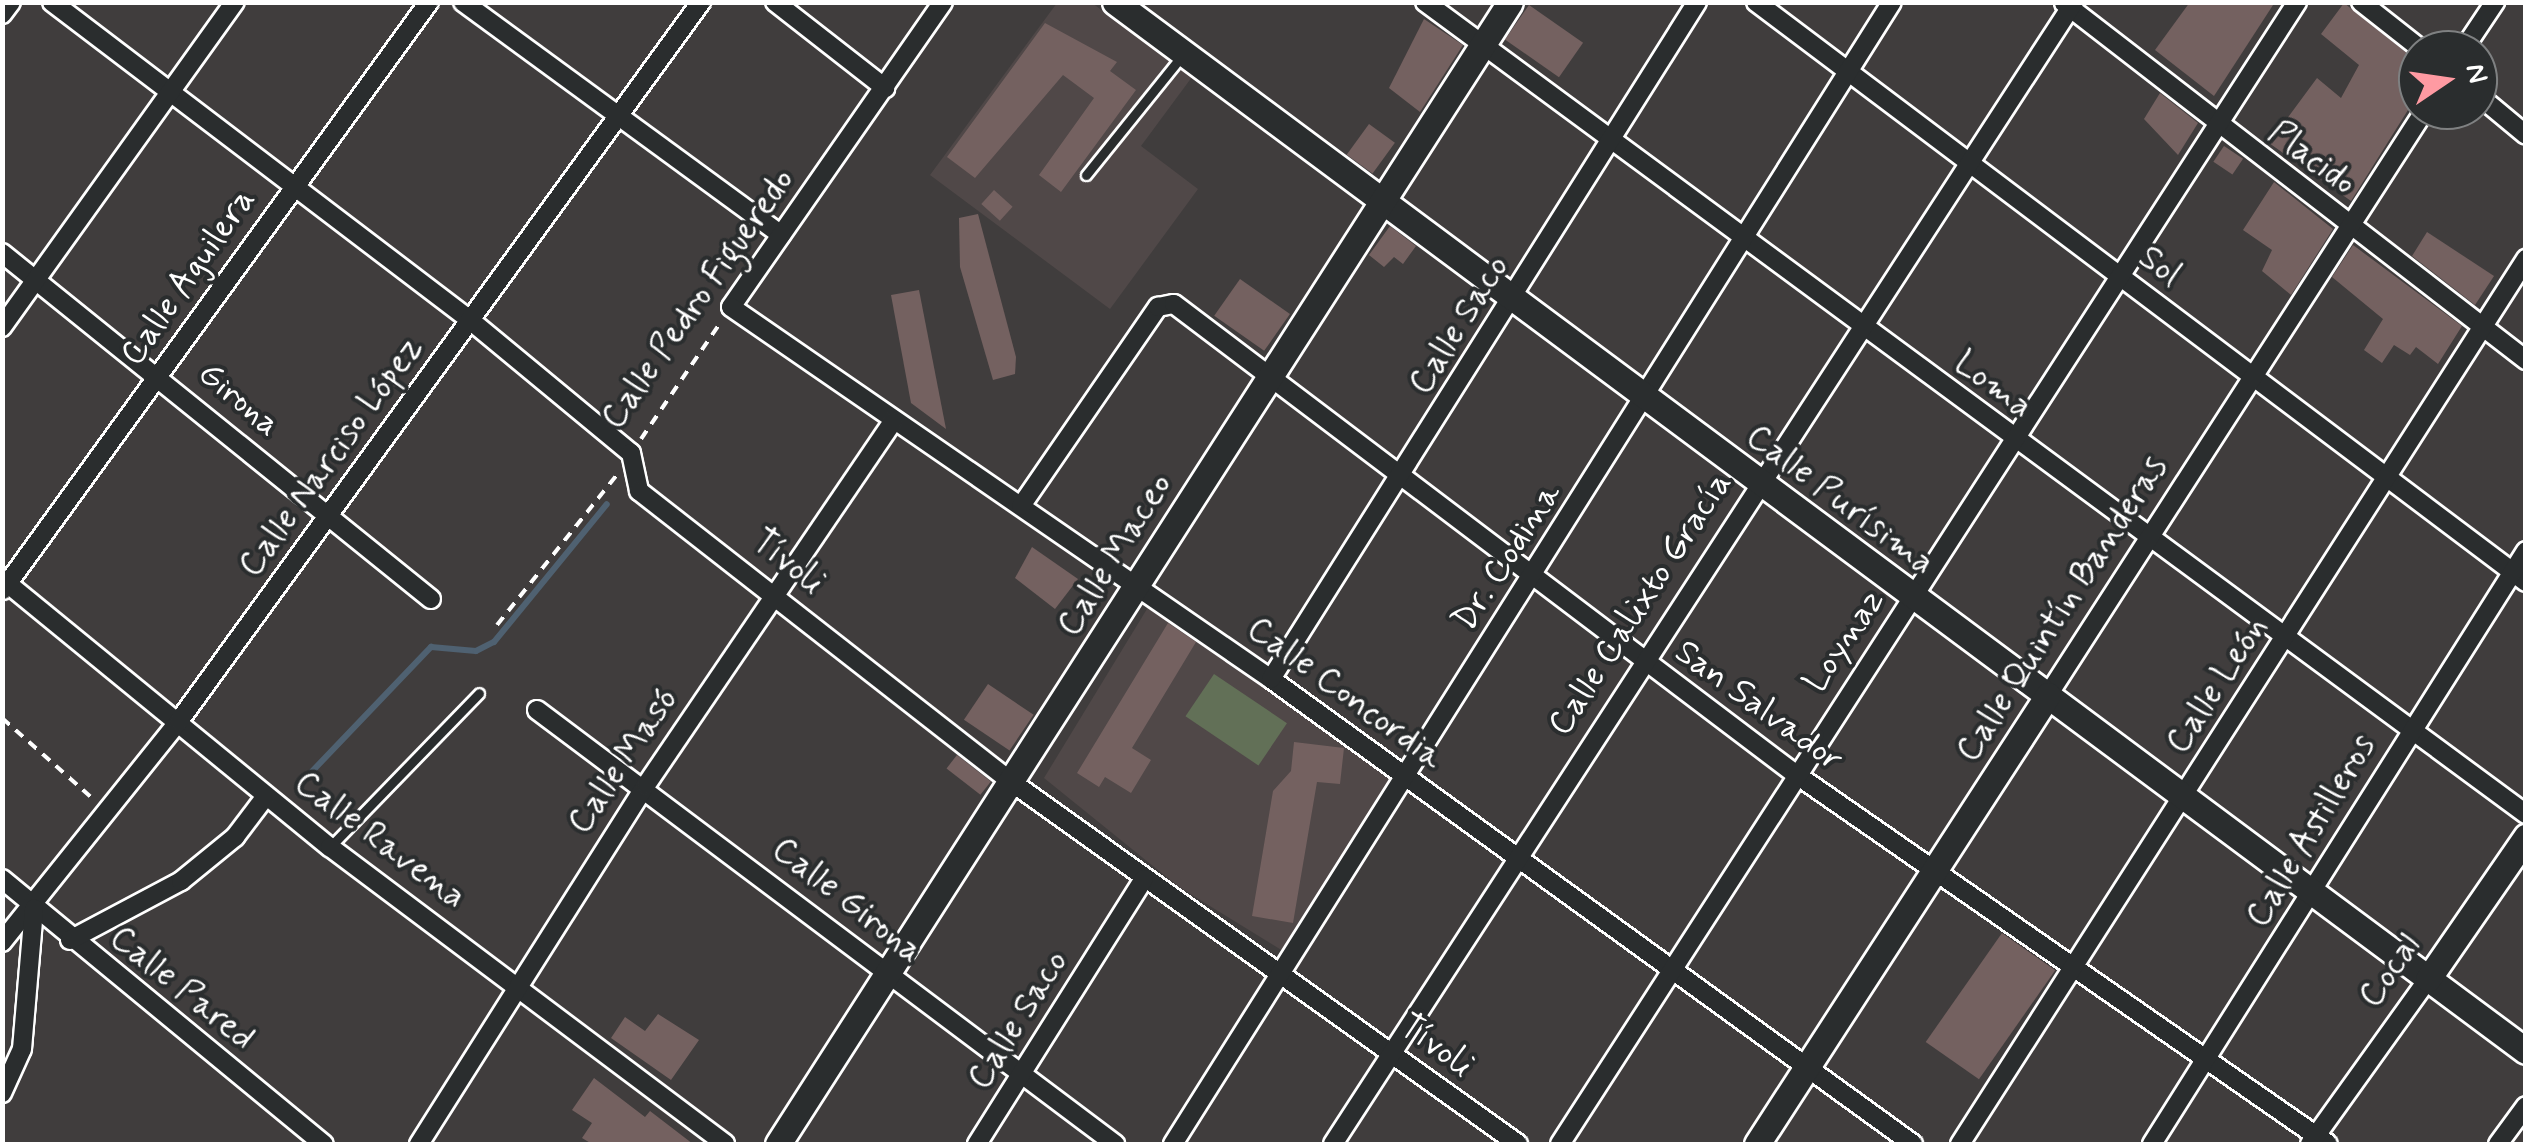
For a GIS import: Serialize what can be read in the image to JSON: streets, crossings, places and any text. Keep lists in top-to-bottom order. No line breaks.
{"streets":{"street":["Placido","Sol","Calle Aguilera","Calle Pedro Figueredo","Calle Saco","Loma","Girona","Calle Narciso López","Calle Purísima","Calle Maceo","Dr. Codina","Tívoli","Calle Calixto Gracía","Calle Quintín Banderas","Loynaz","Calle León","Calle Concordia","San Salvador","Calle Masó","Calle Astilleros","Calle Ravena","Calle Girona","Cocal","Calle Pared"]},"crossings":[["Placido","Calle Calixto Gracía"],["Placido","Calle Quintín Banderas"],["Placido","Loynaz"],["Placido","Calle León"],["Sol","Dr. Codina"],["Sol","Calle Calixto Gracía"],["Sol","Calle Quintín Banderas"],["Sol","Loynaz"],["Sol","Calle León"],["Sol","Calle Astilleros"],["Calle Aguilera","Girona"],["Calle Aguilera","Tívoli"],["Calle Aguilera","Calle Ravena"],["Calle Pedro Figueredo","Tívoli"],["Calle Pedro Figueredo","Calle Concordia"],["Calle Saco","Loma"],["Calle Saco","Calle Purísima"],["Calle Saco","Tívoli"],["Calle Saco","Calle Concordia"],["Calle Saco","San Salvador"],["Calle Saco","Calle Girona"],["Loma","Calle Maceo"],["Loma","Dr. Codina"],["Loma","Calle Calixto Gracía"],["Loma","Calle Quintín Banderas"],["Loma","Loynaz"],["Loma","Calle León"],["Loma","Calle Astilleros"],["Girona","Calle Narciso López"],["Calle Narciso López","Tívoli"],["Calle Narciso López","Calle Ravena"],["Calle Narciso López","Calle Pared"],["Calle Purísima","Calle Maceo"],["Calle Purísima","Dr. Codina"],["Calle Purísima","Calle Calixto Gracía"],["Calle Purísima","Calle Quintín Banderas"],["Calle Purísima","Loynaz"],["Calle Purísima","Calle León"],["Calle Purísima","Calle Astilleros"],["Calle Purísima","Cocal"],["Calle Maceo","Tívoli"],["Calle Maceo","Calle Concordia"],["Calle Maceo","San Salvador"],["Calle Maceo","Calle Girona"],["Dr. Codina","Tívoli"],["Dr. Codina","Calle Concordia"],["Dr. Codina","San Salvador"],["Tívoli","Calle Calixto Gracía"],["Tívoli","Calle Masó"],["Calle Calixto Gracía","Calle Concordia"],["Calle Calixto Gracía","San Salvador"],["Calle Quintín Banderas","Calle Concordia"],["Calle Quintín Banderas","San Salvador"],["Loynaz","Calle Concordia"],["Loynaz","San Salvador"],["Calle León","San Salvador"],["Calle Concordia","San Salvador"],["Calle Concordia","Calle Masó"],["San Salvador","Calle Astilleros"],["San Salvador","Cocal"],["Calle Masó","Calle Ravena"],["Calle Masó","Calle Girona"]],"north":"right"}
